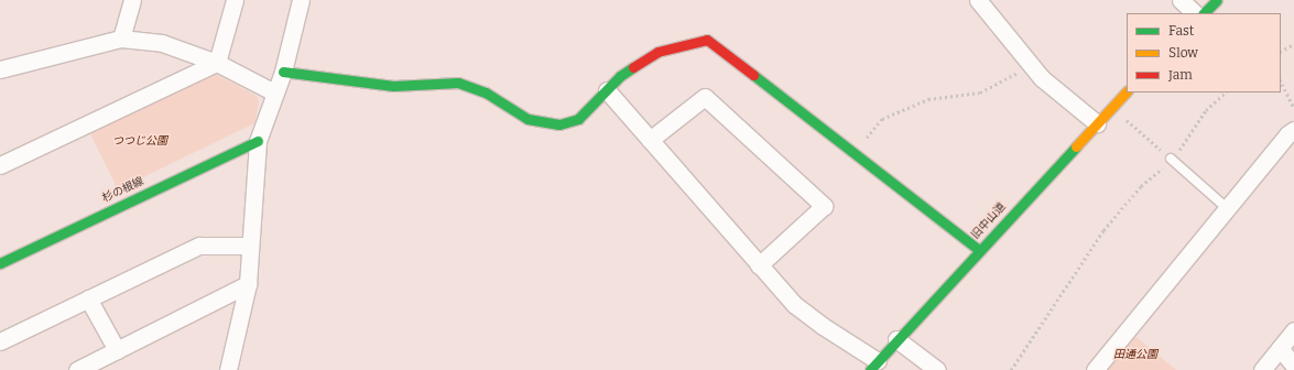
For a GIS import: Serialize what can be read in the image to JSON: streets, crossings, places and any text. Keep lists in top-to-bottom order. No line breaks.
{"streets":{"street":["杉の根線","旧中山道"]},"parks":["つつじ公園","田通公園"],"legend":["Fast","Slow","Jam"]}
